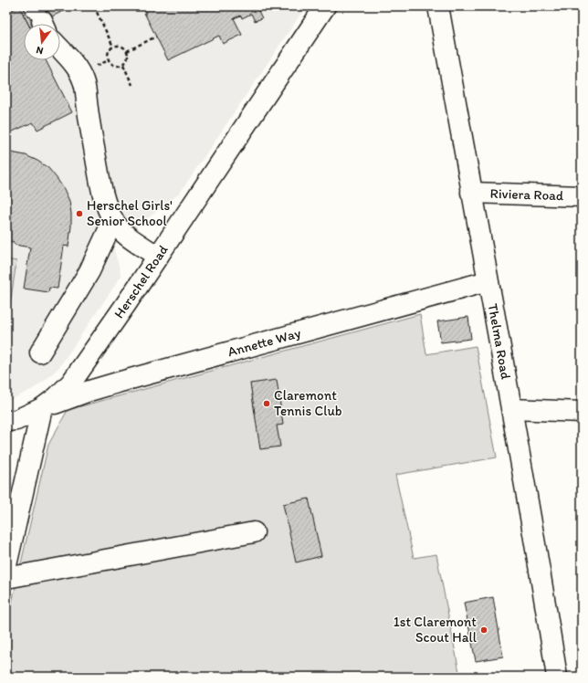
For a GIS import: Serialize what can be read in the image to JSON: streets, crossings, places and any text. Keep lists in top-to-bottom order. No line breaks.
{"streets":{"street":["Riviera Road","Herschel Road","Thelma Road","Annette Way"]},"crossings":[["Riviera Road","Thelma Road"],["Herschel Road","Annette Way"],["Thelma Road","Annette Way"]],"places":["Herschel Girls' Senior School","Claremont Tennis Club","1st Claremont Scout Hall"],"north":"bottom"}
